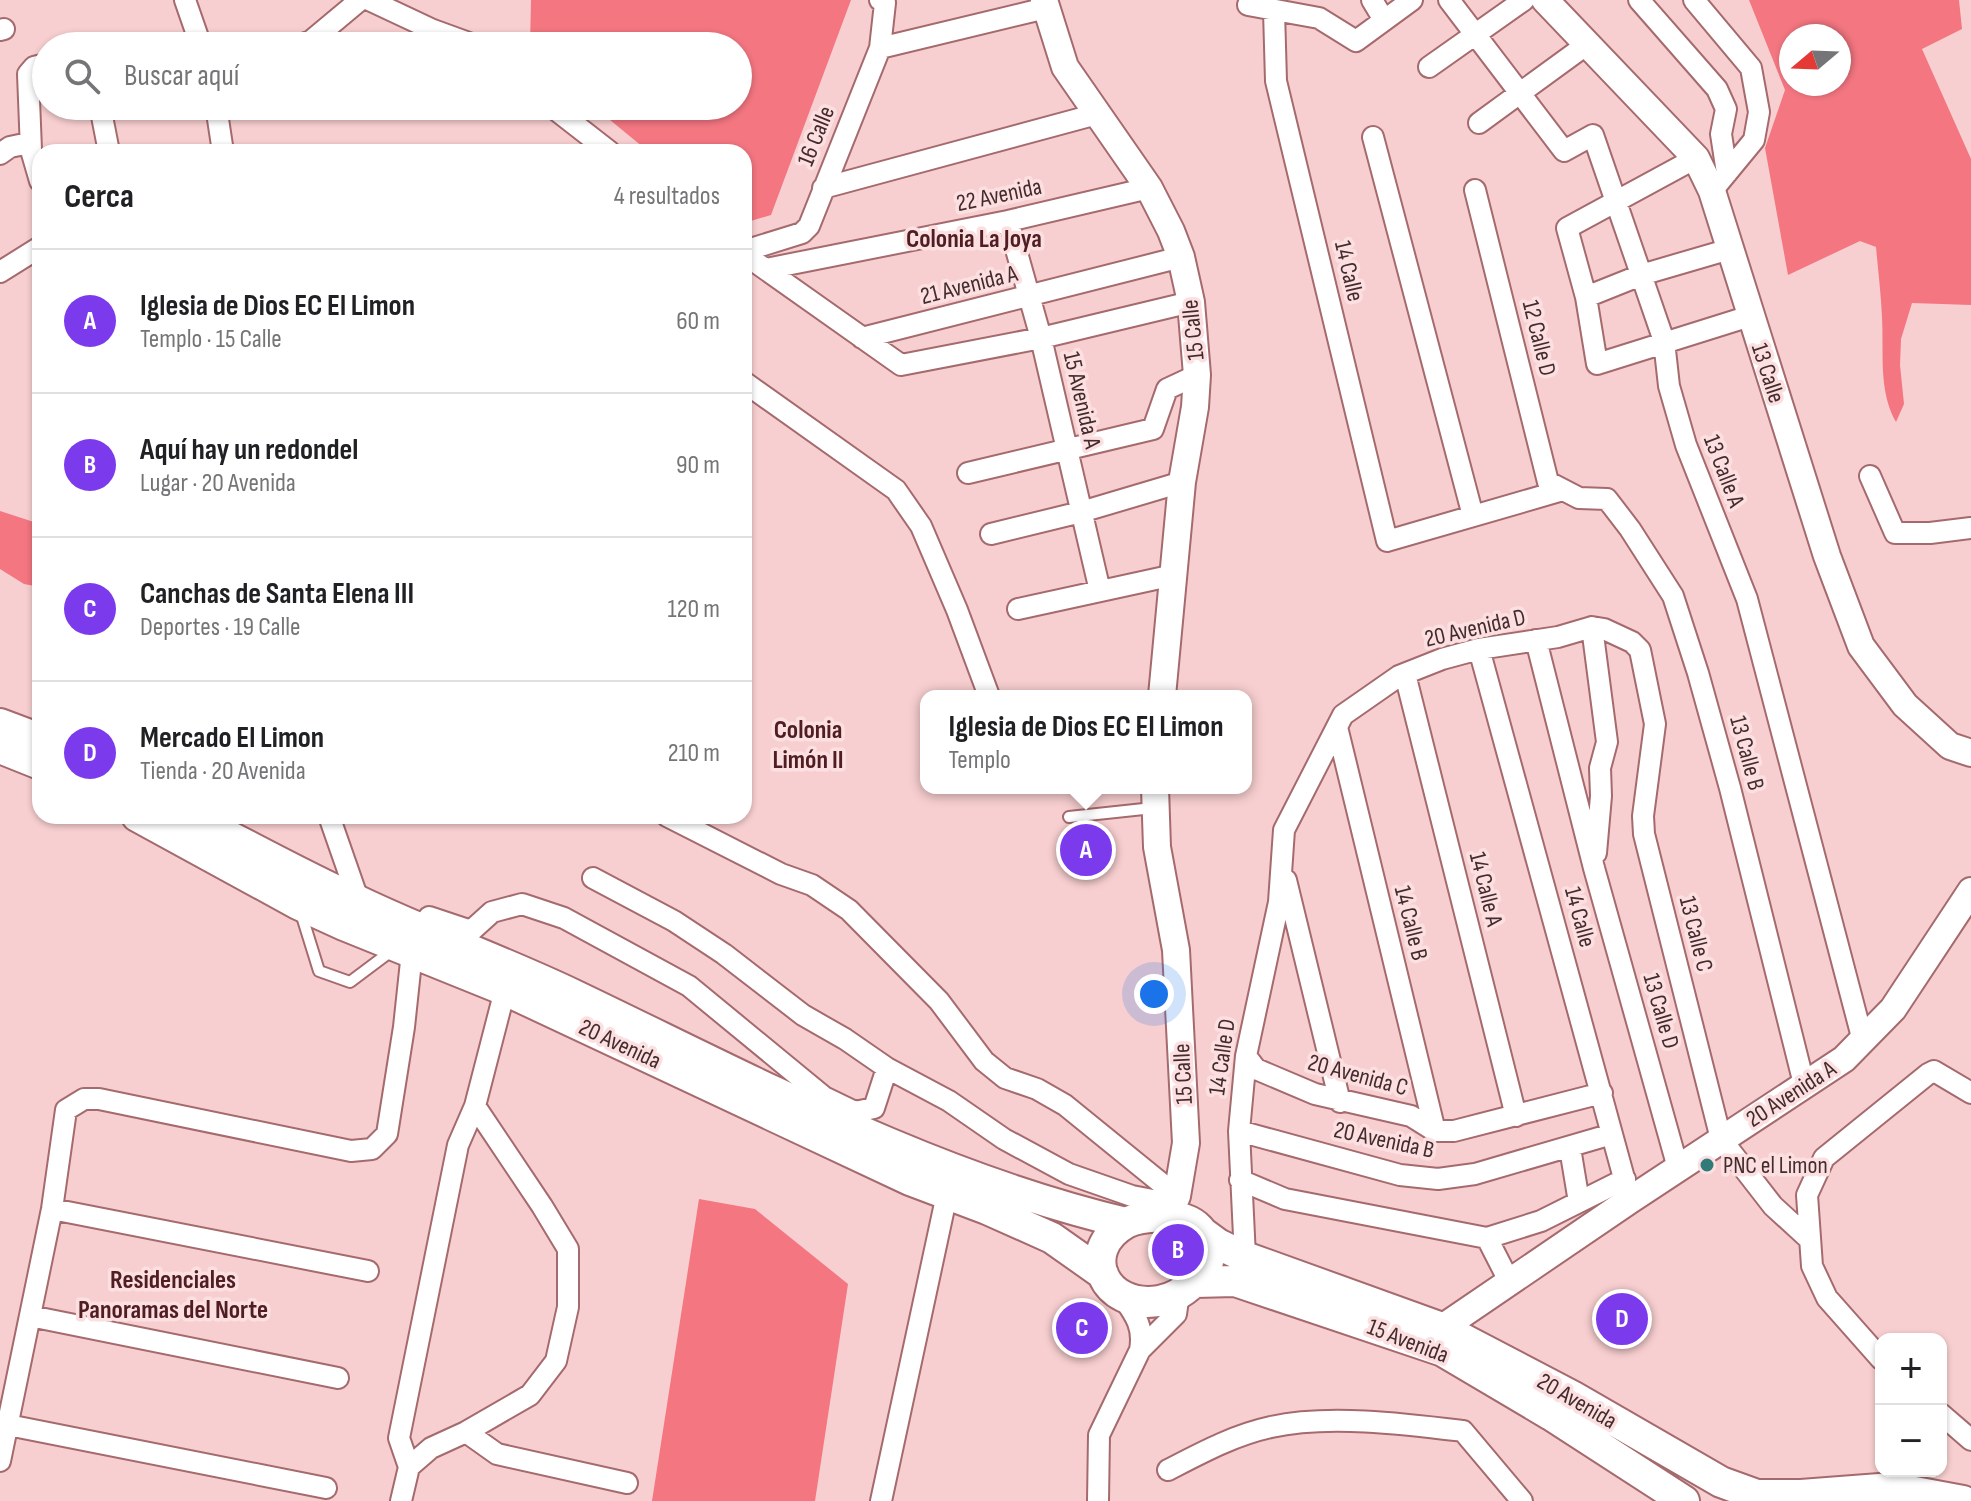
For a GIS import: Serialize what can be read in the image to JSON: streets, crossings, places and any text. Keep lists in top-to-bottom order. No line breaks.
{"streets":{"main road":["20 Avenida","15 Avenida"],"street":["16 Calle","22 Avenida","14 Calle","21 Avenida A","15 Calle","12 Calle D","13 Calle","15 Avenida A","13 Calle A","20 Avenida D","13 Calle B","14 Calle A","14 Calle B","13 Calle C","13 Calle D","14 Calle D","20 Avenida C","20 Avenida A","20 Avenida B"]},"crossings":[["22 Avenida","15 Calle"],["22 Avenida","15 Avenida A"],["14 Calle","20 Avenida D"],["14 Calle","20 Avenida A"],["14 Calle","20 Avenida B"],["21 Avenida A","15 Calle"],["21 Avenida A","15 Avenida A"],["15 Calle","20 Avenida"],["15 Calle","15 Avenida"],["12 Calle D","13 Calle B"],["13 Calle A","20 Avenida A"],["20 Avenida D","14 Calle A"],["20 Avenida D","14 Calle B"],["20 Avenida D","13 Calle C"],["20 Avenida D","13 Calle D"],["20 Avenida D","14 Calle D"],["13 Calle B","20 Avenida A"],["14 Calle B","20 Avenida C"],["13 Calle C","13 Calle D"],["13 Calle C","20 Avenida A"],["13 Calle D","20 Avenida A"],["20 Avenida","14 Calle D"],["20 Avenida","20 Avenida A"],["20 Avenida","15 Avenida"],["14 Calle D","20 Avenida C"],["14 Calle D","20 Avenida A"],["14 Calle D","20 Avenida B"]],"districts":["Colonia La Joya","Colonia Limón II","Residenciales Panoramas del Norte"],"places":["PNC el Limon"],"north":"left","page":{"search":"Buscar aquí","heading":["Cerca","4 resultados"],"list":[{"mark":"A","name":"Iglesia de Dios EC El Limon","note":"Templo · 15 Calle","value":"60 m"},{"mark":"B","name":"Aquí hay un redondel","note":"Lugar · 20 Avenida","value":"90 m"},{"mark":"C","name":"Canchas de Santa Elena III","note":"Deportes · 19 Calle","value":"120 m"},{"mark":"D","name":"Mercado El Limon","note":"Tienda · 20 Avenida","value":"210 m"}],"popup":["Iglesia de Dios EC El Limon","Templo"],"pins":["A","B","D","C"],"map_buttons":["+","−"]}}
